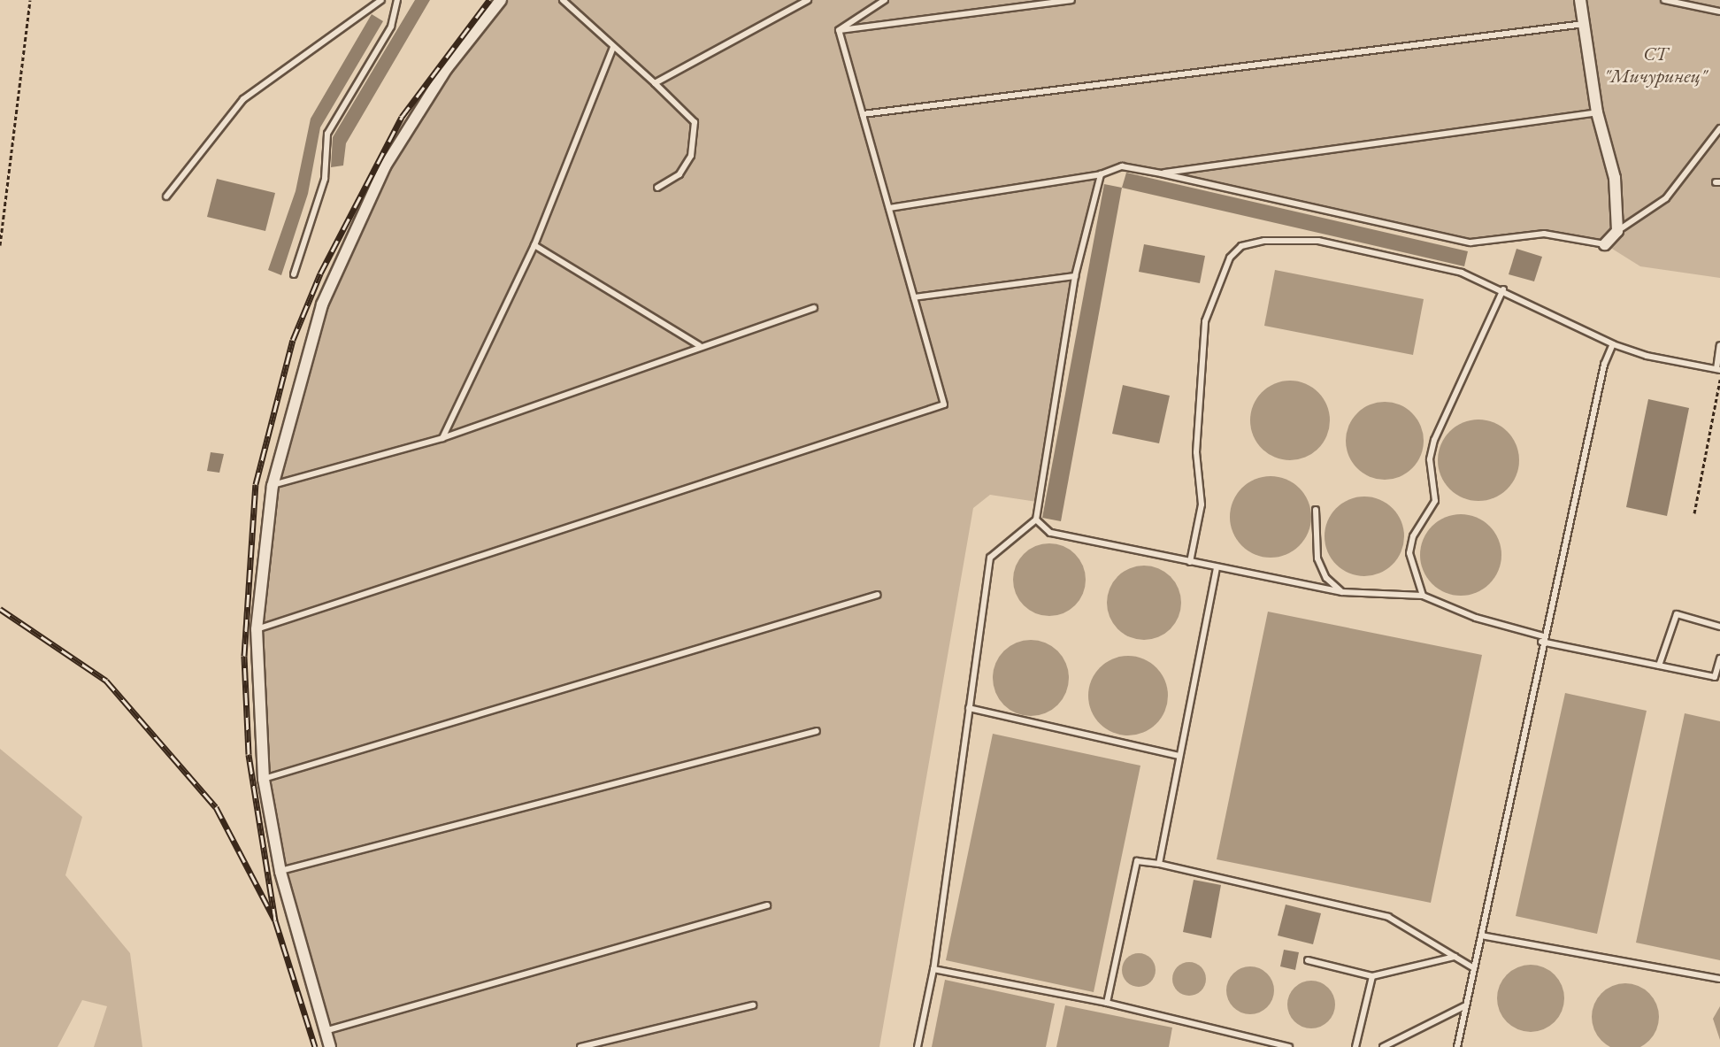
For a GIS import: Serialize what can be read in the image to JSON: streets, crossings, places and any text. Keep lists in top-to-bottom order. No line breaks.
{"parks":["СТ \"Мичуринец\""]}
